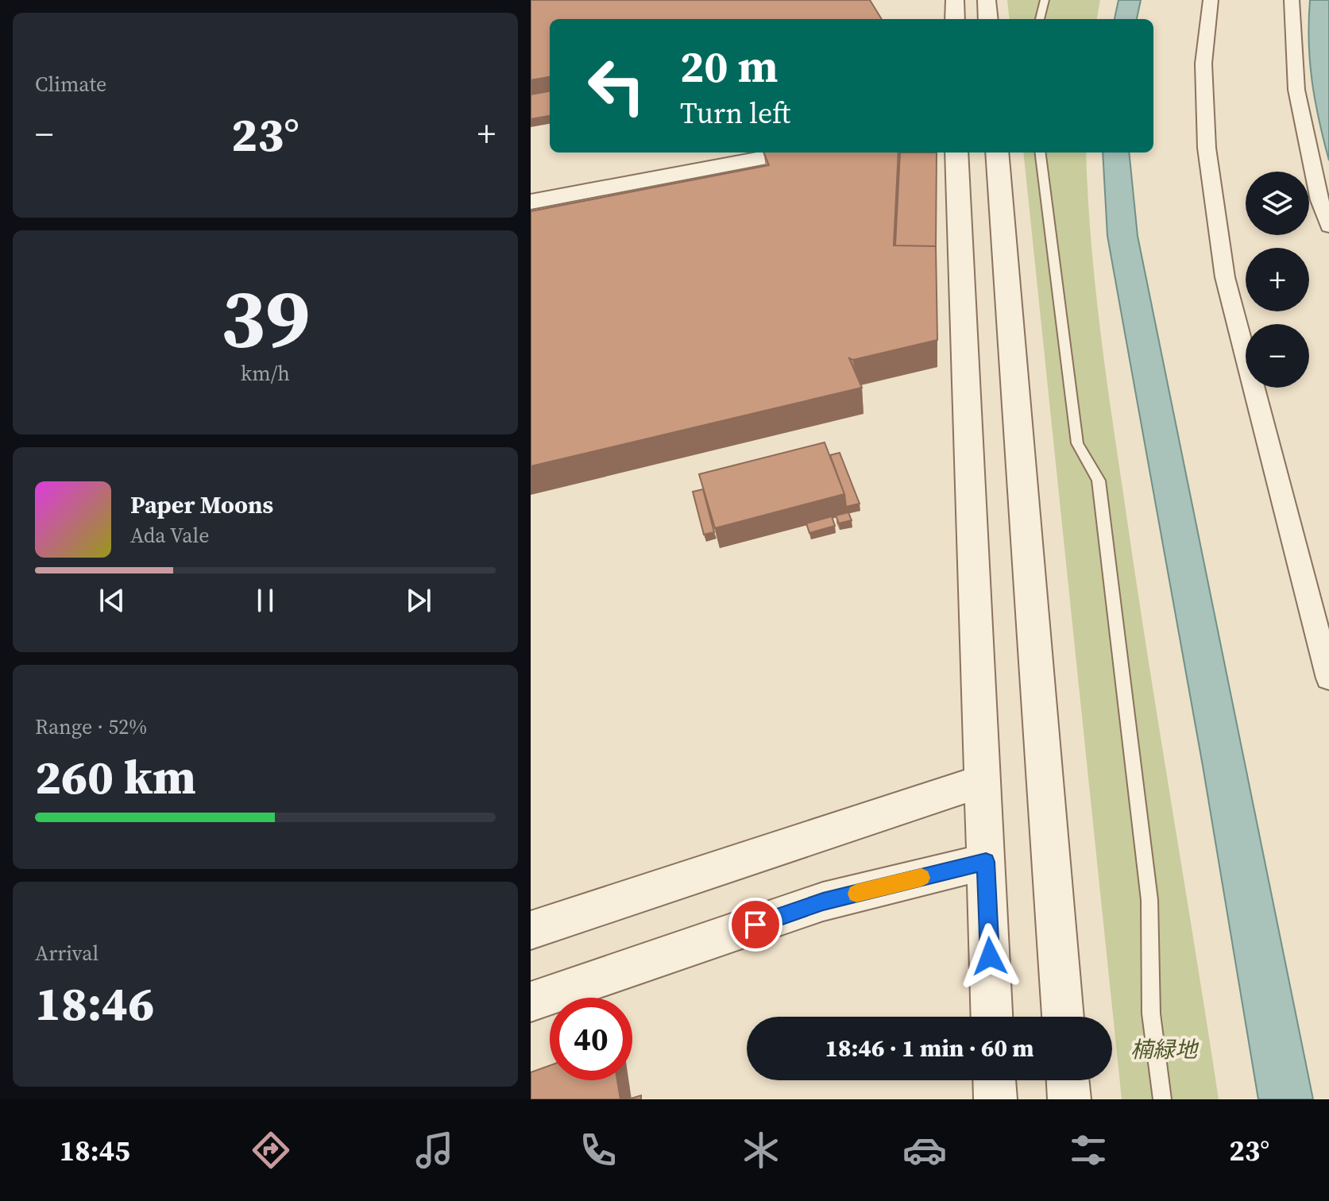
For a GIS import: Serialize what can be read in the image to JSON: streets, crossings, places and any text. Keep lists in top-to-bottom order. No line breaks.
{"parks":["楠緑地"],"page":{"tile":["Climate",["39","km/h"],["Range · 52%","260 km"],["Arrival","18:46"]],"turn":["20 m","Turn left"],"heat":["−","23°","+"],"map_buttons":["+","−"],"song":["Paper Moons","Ada Vale"],"limit":"40","trip":"18:46 · 1 min · 60 m","tabs":["18:45","23°"]}}
